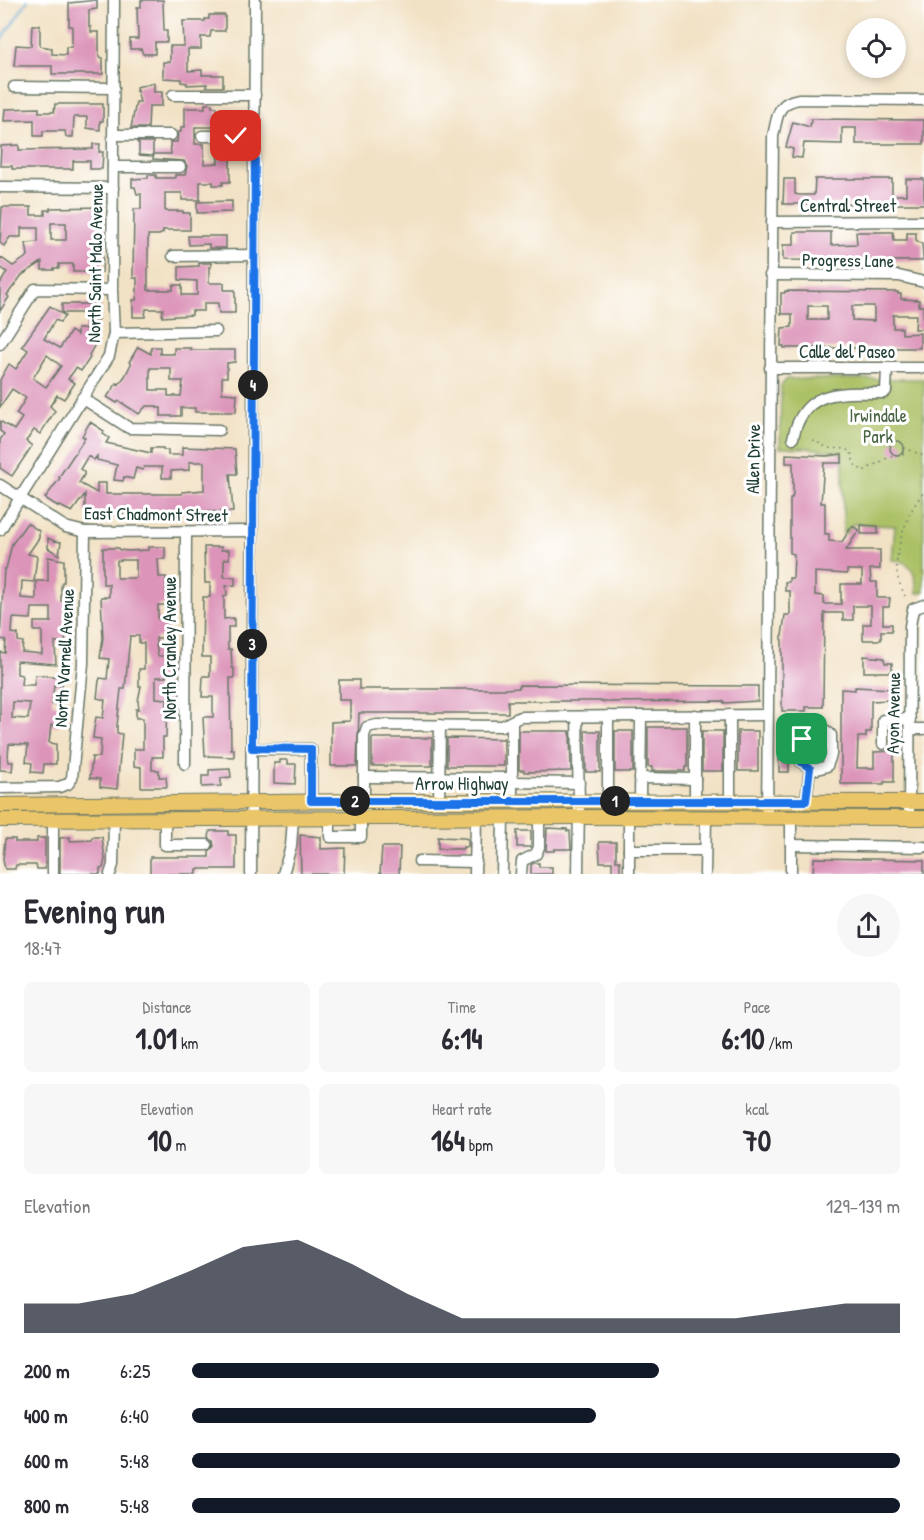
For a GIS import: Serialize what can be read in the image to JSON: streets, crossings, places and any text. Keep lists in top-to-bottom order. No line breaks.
{"streets":{"main road":["Arrow Highway"],"street":["Central Street","Progress Lane","North Saint Malo Avenue","Calle del Paseo","Allen Drive","East Chadmont Street","North Cranley Avenue","North Varnell Avenue","Ayon Avenue"]},"crossings":[["Central Street","Allen Drive"],["Progress Lane","Allen Drive"],["North Saint Malo Avenue","East Chadmont Street"],["Calle del Paseo","Allen Drive"],["Allen Drive","Arrow Highway"],["East Chadmont Street","North Cranley Avenue"],["East Chadmont Street","North Varnell Avenue"],["Ayon Avenue","Arrow Highway"]],"parks":["Irwindale Park"],"page":{"pins":["4","3","1","2"],"heading":["Evening run","18:47"],"stats":[["Distance","1.01 km"],["Time","6:14"],["Pace","6:10 /km"],["Elevation","10 m"],["Heart rate","164 bpm"],["kcal","70"]],"chart":["Elevation","129–139 m"],"list":[{"name":"200 m","note":"6:25"},{"name":"400 m","note":"6:40"},{"name":"600 m","note":"5:48"},{"name":"800 m","note":"5:48"}]}}
